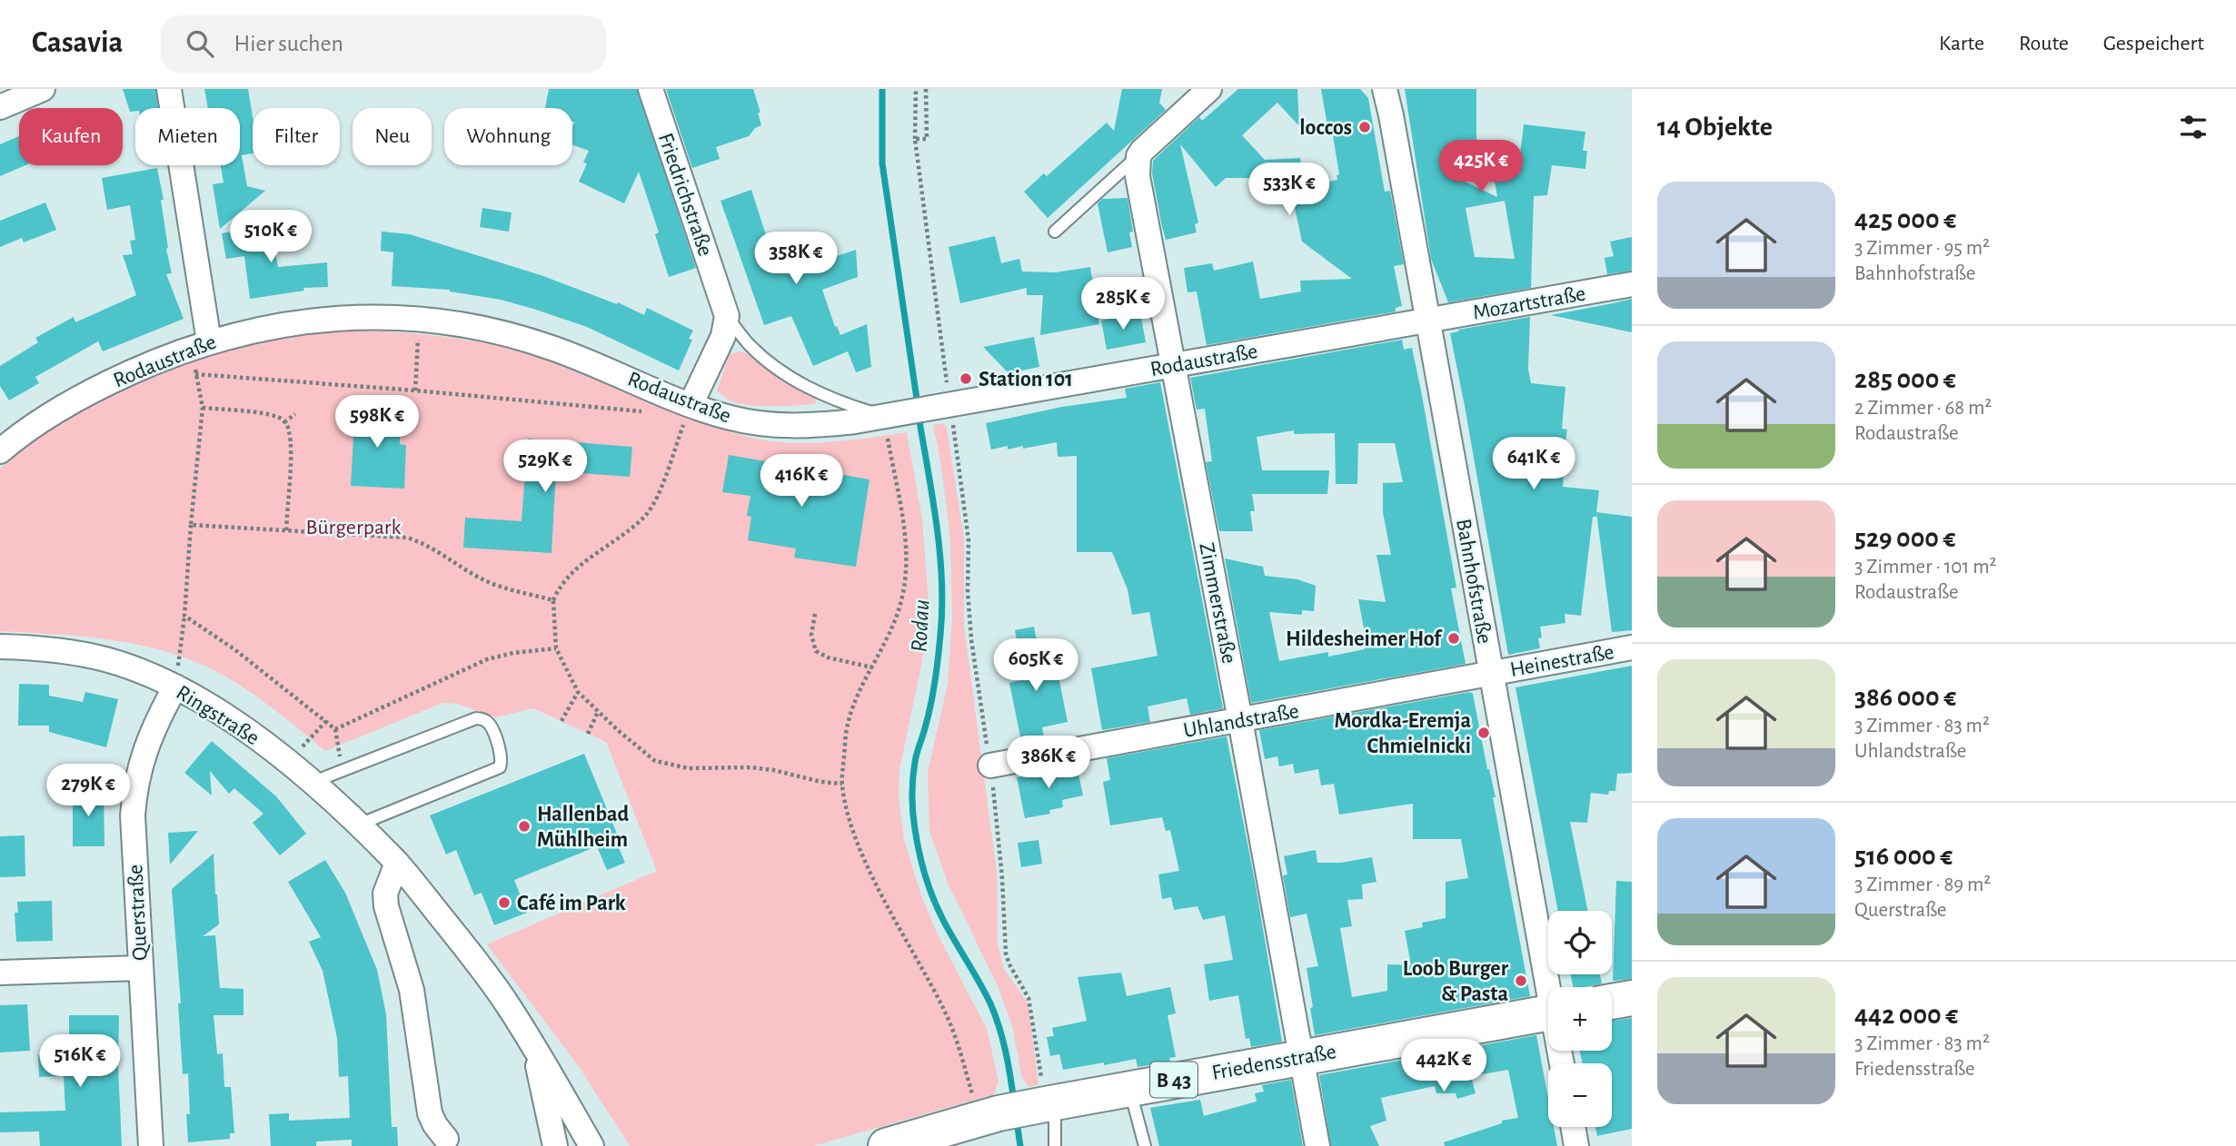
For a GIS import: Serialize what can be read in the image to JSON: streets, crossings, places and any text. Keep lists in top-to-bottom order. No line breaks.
{"streets":{"main road":["Friedensstraße","B 43"],"street":["Friedrichstraße","Mozartstraße","Rodaustraße","Bahnhofstraße","Zimmerstraße","Heinestraße","Ringstraße","Uhlandstraße","Querstraße"]},"crossings":[["Mozartstraße","Rodaustraße"],["Mozartstraße","Bahnhofstraße"],["Rodaustraße","Bahnhofstraße"],["Rodaustraße","Zimmerstraße"],["Bahnhofstraße","Heinestraße"],["Bahnhofstraße","Uhlandstraße"],["Zimmerstraße","Uhlandstraße"],["Zimmerstraße","Friedensstraße"],["Heinestraße","Uhlandstraße"],["Ringstraße","Querstraße"]],"water":["Rodau"],"parks":["Bürgerpark"],"places":["loccos","Station 101","Hildesheimer Hof","Mordka-Eremja Chmielnicki","Hallenbad Mühlheim","Café im Park","Loob Burger & Pasta"],"page":{"header":"Casavia","search":"Hier suchen","nav":["Karte","Route","Gespeichert"],"heading":"14 Objekte","chip":["Kaufen","Mieten","Filter","Neu","Wohnung"],"price":["425K €","533K €","510K €","358K €","285K €","598K €","641K €","529K €","416K €","605K €","386K €","279K €","516K €","442K €"],"list":[{"name":"425 000 €","note":"3 Zimmer · 95 m² · Bahnhofstraße"},{"name":"285 000 €","note":"2 Zimmer · 68 m² · Rodaustraße"},{"name":"529 000 €","note":"3 Zimmer · 101 m² · Rodaustraße"},{"name":"386 000 €","note":"3 Zimmer · 83 m² · Uhlandstraße"},{"name":"516 000 €","note":"3 Zimmer · 89 m² · Querstraße"},{"name":"442 000 €","note":"3 Zimmer · 83 m² · Friedensstraße"}],"map_buttons":["+","−"]}}
